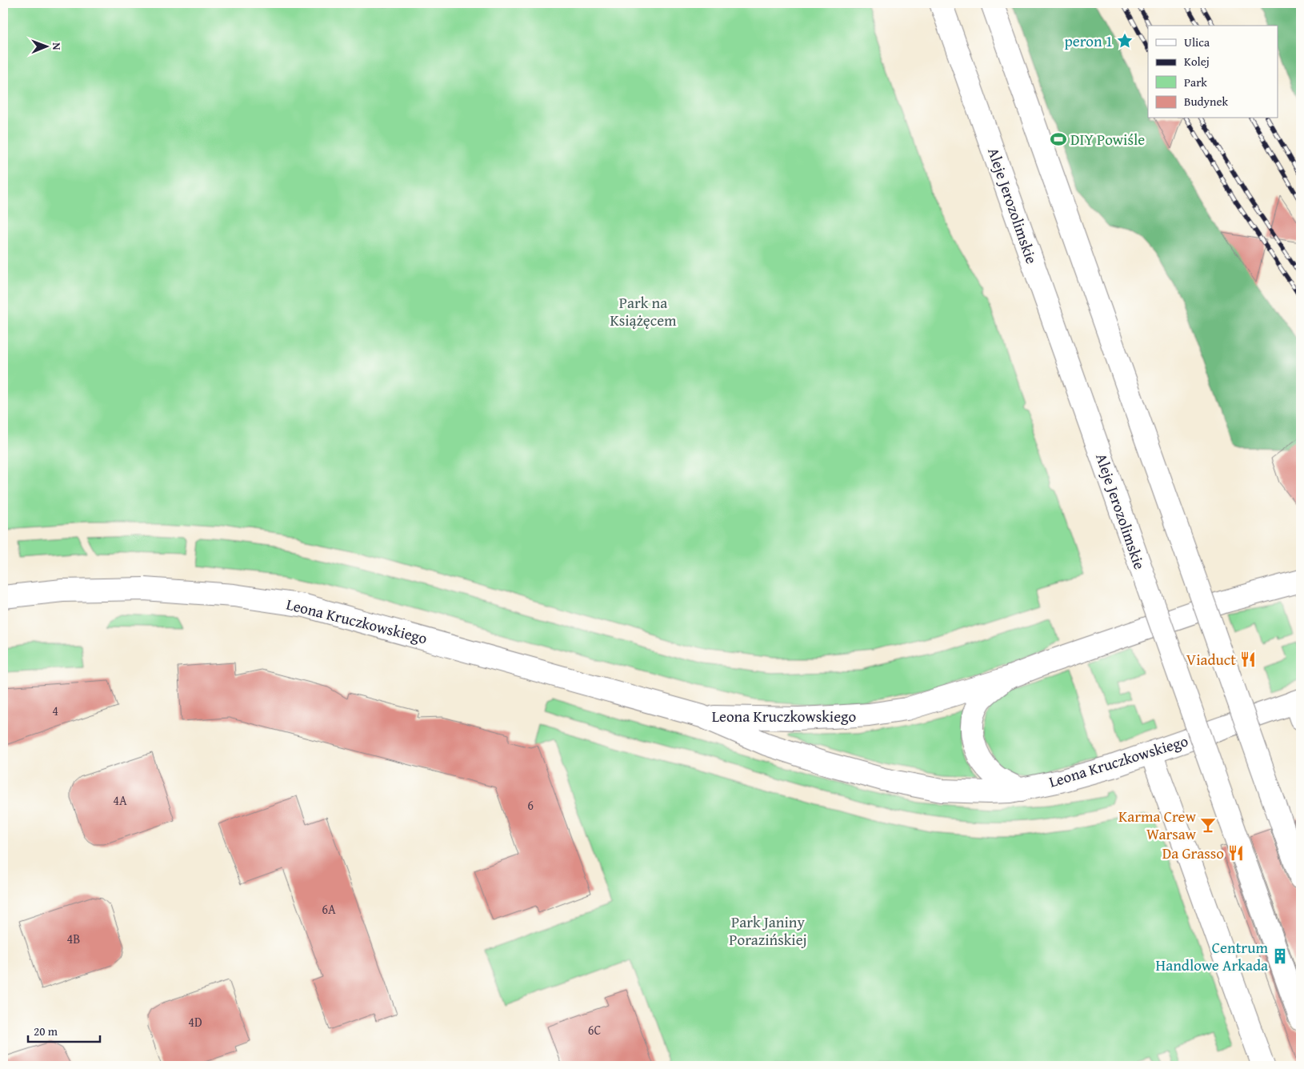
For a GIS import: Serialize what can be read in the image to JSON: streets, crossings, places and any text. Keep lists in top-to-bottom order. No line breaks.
{"streets":{"street":["Aleje Jerozolimskie","Leona Kruczkowskiego"]},"parks":["Park na Książęcem","Park Janiny Porazińskiej"],"places":{"place":["peron 1"],"sports":["DIY Powiśle"],"restaurant":["Viaduct","Da Grasso"],"bar":["Karma Crew Warsaw"],"building":["Centrum Handlowe Arkada"]},"house_numbers":["4","4A","6","6A","4B","4D","6C"],"legend":["Ulica","Kolej","Park","Budynek"],"scale_bar":"20 m","north":"right"}
